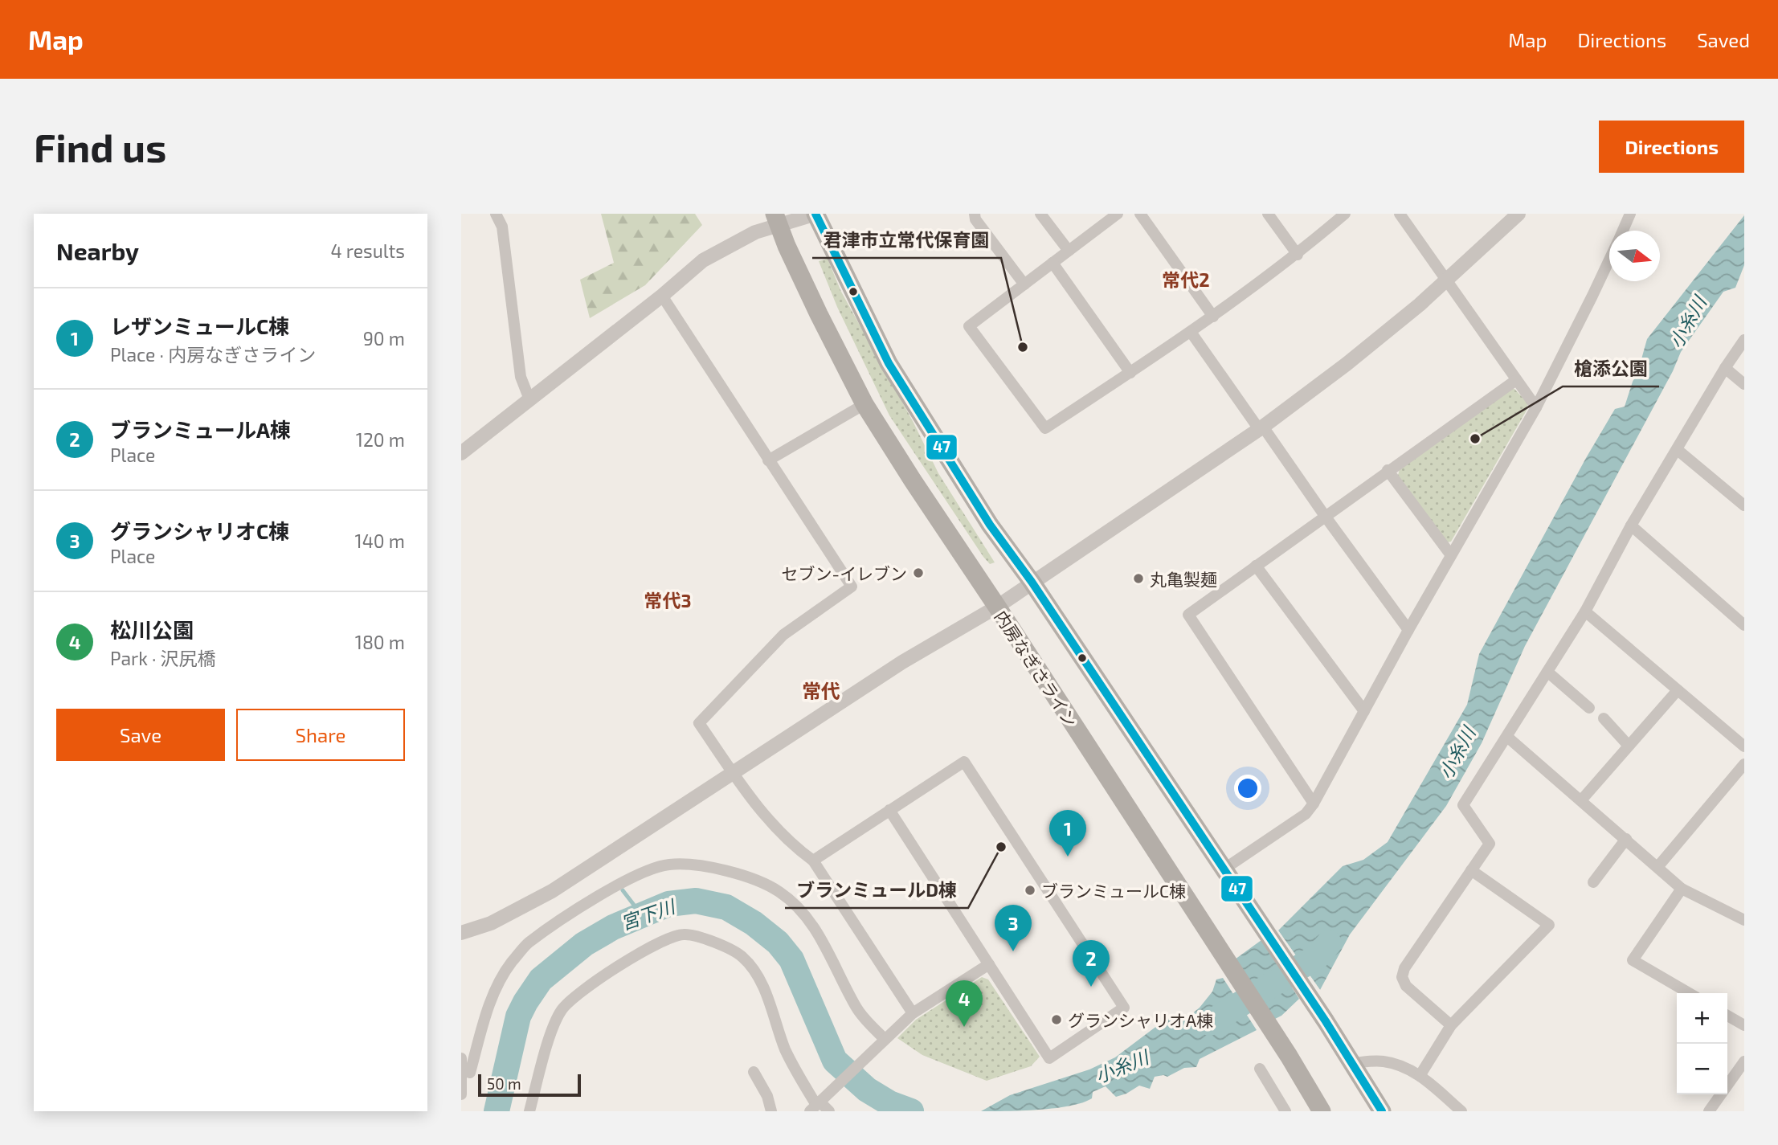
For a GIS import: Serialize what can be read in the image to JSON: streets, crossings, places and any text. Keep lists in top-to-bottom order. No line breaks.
{"streets":{"highway":["内房なぎさライン"]},"districts":["常代2","常代3","常代"],"water":["小糸川","宮下川"],"places":["君津市立常代保育園","槍添公園","セブン-イレブン","丸亀製麺","ブランミュールD棟","ブランミュールC棟","グランシャリオA棟"],"lines":["transit line 47"],"scale_bar":"50 m","north":"right","page":{"header":"Map","nav":["Map","Directions","Saved"],"buttons":["Directions",["Save","Share"]],"title":"Find us","heading":["Nearby","4 results"],"list":[{"mark":"1","name":"レザンミュールC棟","note":"Place · 内房なぎさライン","value":"90 m"},{"mark":"2","name":"ブランミュールA棟","note":"Place","value":"120 m"},{"mark":"3","name":"グランシャリオC棟","note":"Place","value":"140 m"},{"mark":"4","name":"松川公園","note":"Park · 沢尻橋","value":"180 m"}],"pins":["1","3","2","4"],"map_buttons":["+","−"],"scale":"50 m"}}
